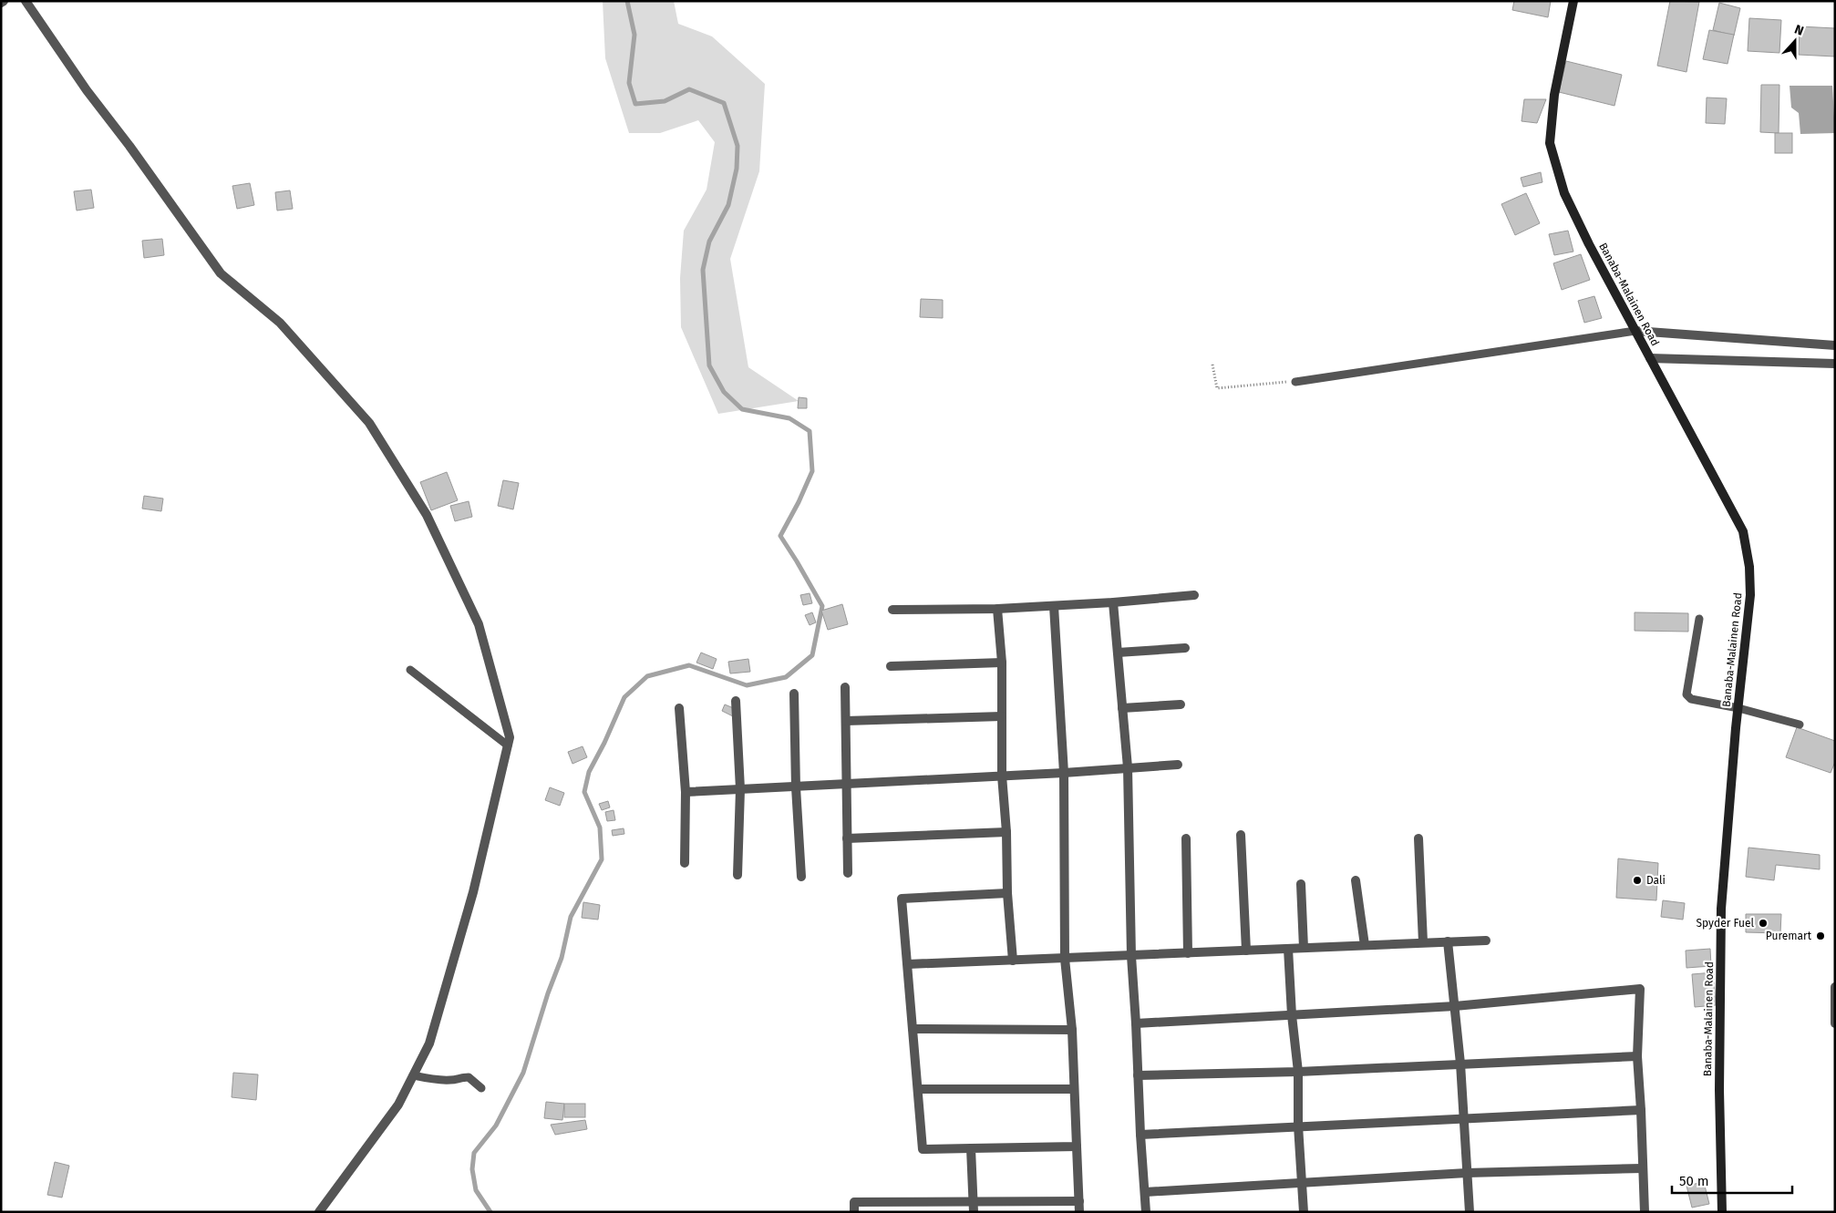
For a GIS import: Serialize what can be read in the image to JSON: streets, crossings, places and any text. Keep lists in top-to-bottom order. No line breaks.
{"streets":{"street":["Banaba-Malainen Road"]},"places":["Dali","Spyder Fuel","Puremart"],"scale_bar":"50 m","north":"top"}
